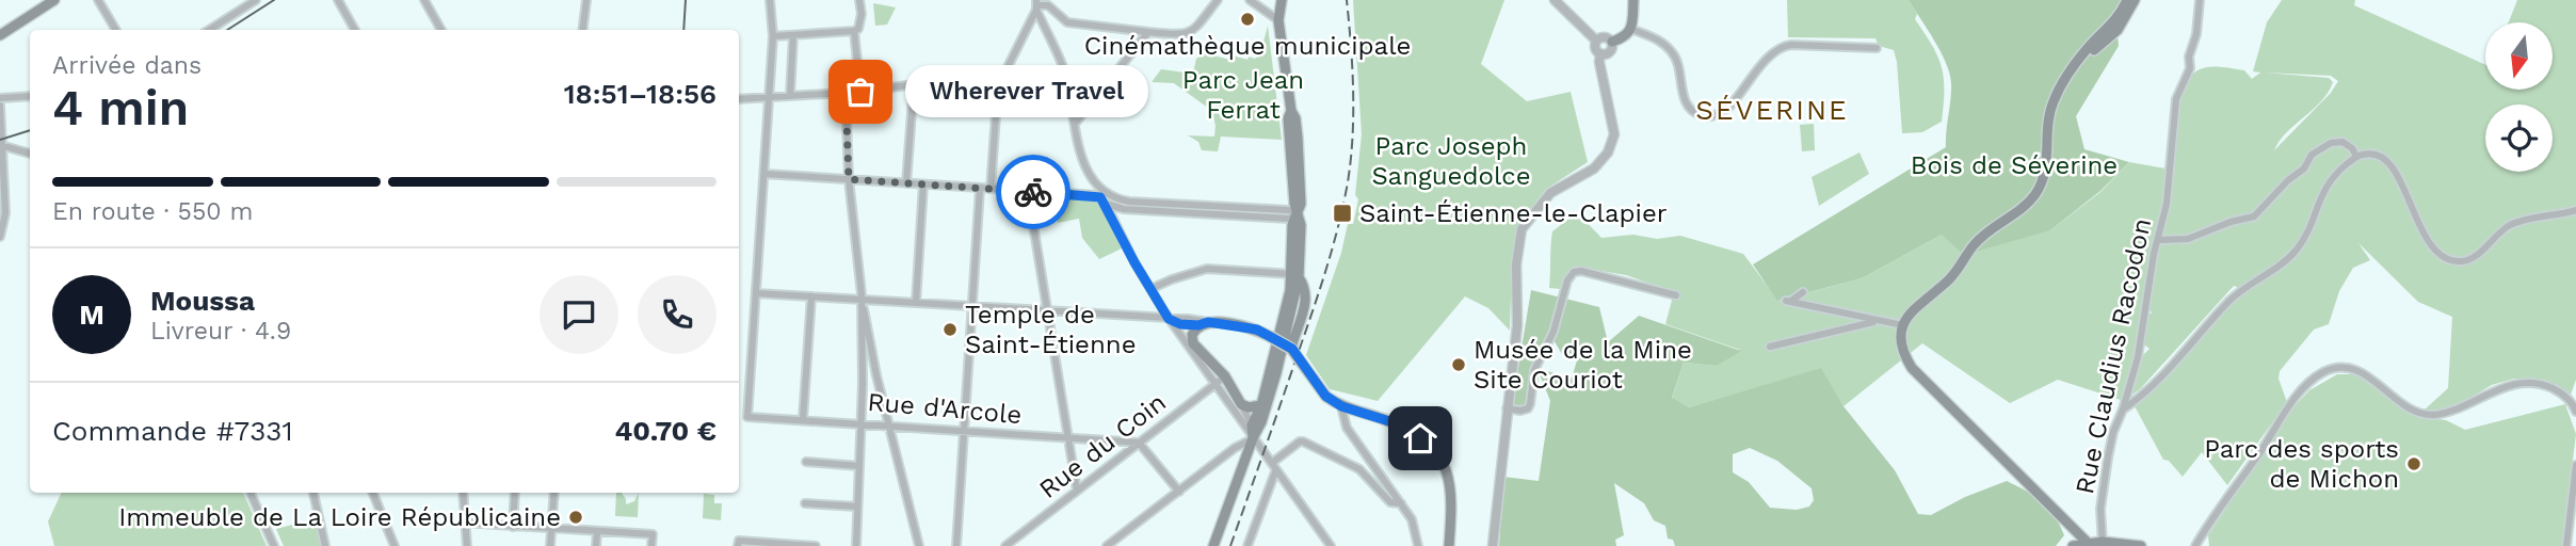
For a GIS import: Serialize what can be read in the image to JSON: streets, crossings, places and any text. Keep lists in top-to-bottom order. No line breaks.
{"streets":{"street":["Rue Claudius Racodon","Rue d'Arcole","Rue du Coin"]},"crossings":[["Rue d'Arcole","Rue du Coin"]],"districts":["SÉVERINE"],"parks":["Parc Jean Ferrat","Parc Joseph Sanguedolce","Bois de Séverine"],"places":{"other":["Cinémathèque municipale","Wherever Travel","Temple de Saint-Étienne","Musée de la Mine Site Couriot","Parc des sports de Michon","Immeuble de La Loire Républicaine"],"transit":["Saint-Étienne-le-Clapier"]},"north":"bottom","page":{"heading":["4 min","Arrivée dans","18:51–18:56"],"panel":["Moussa","Livreur · 4.9","Commande #7331","40.70 €"],"bubble":"Wherever Travel","bar":"En route · 550 m","round":"M"}}
